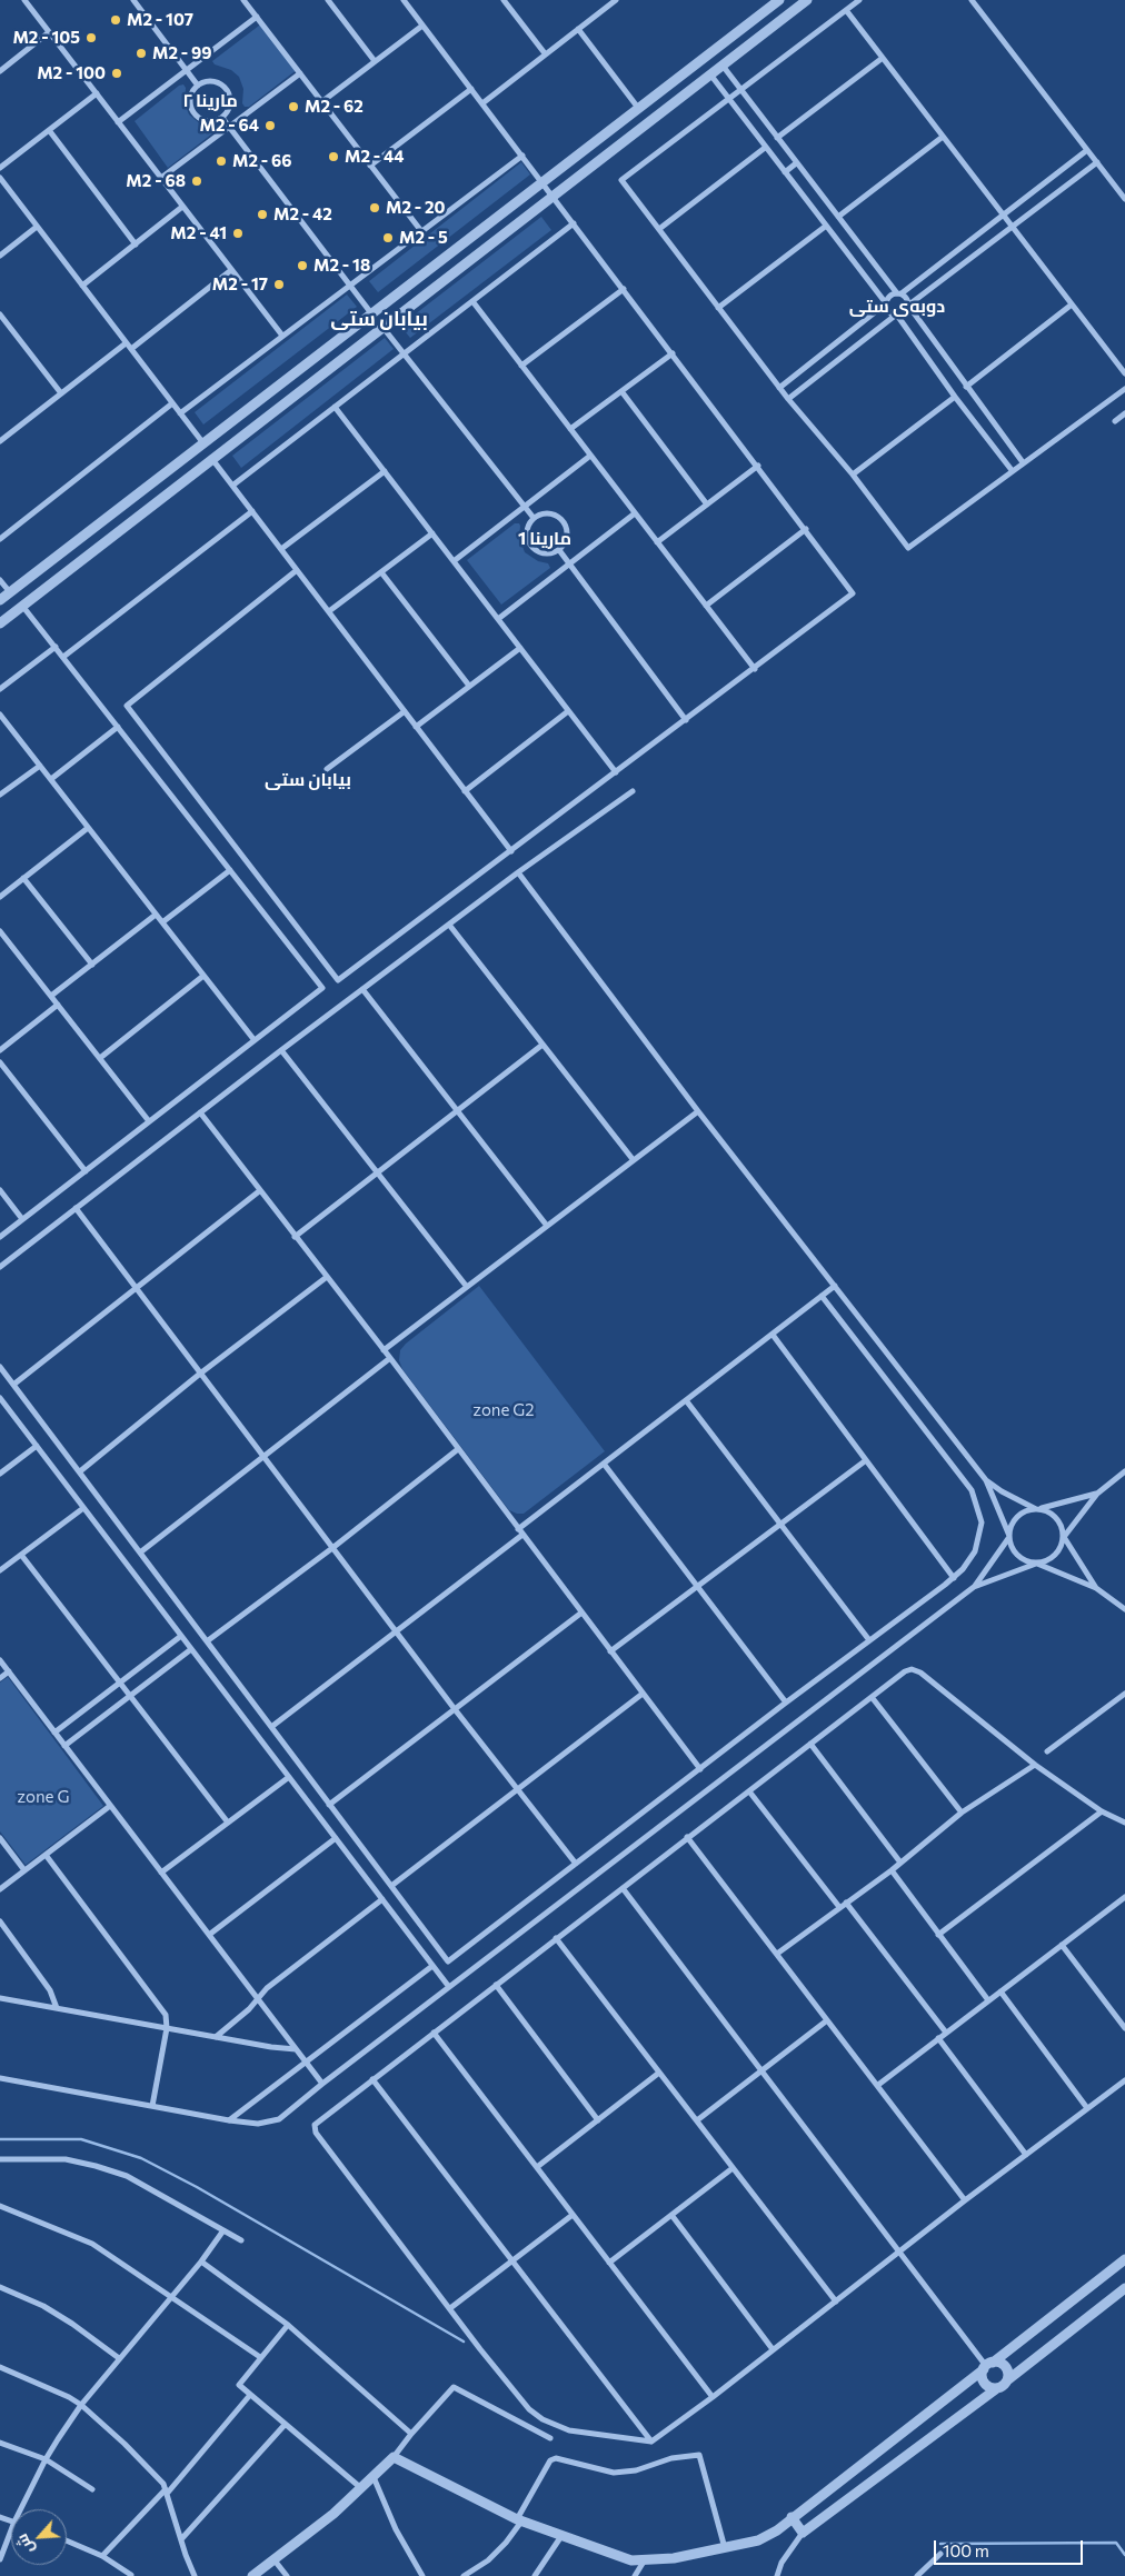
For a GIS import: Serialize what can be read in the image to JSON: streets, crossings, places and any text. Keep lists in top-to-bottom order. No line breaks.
{"districts":["مارینا ٢","دوبه‌ی ستی","بیابان ستی","مارینا 1","بیابان ستی"],"parks":["zone G2","zone G"],"places":["M2 - 107","M2 - 105","M2 - 99","M2 - 100","M2 - 62","M2 - 64","M2 - 44","M2 - 66","M2 - 68","M2 - 20","M2 - 42","M2 - 41","M2 - 5","M2 - 18","M2 - 17"],"scale_bar":"100 m","north":"bottom left"}
